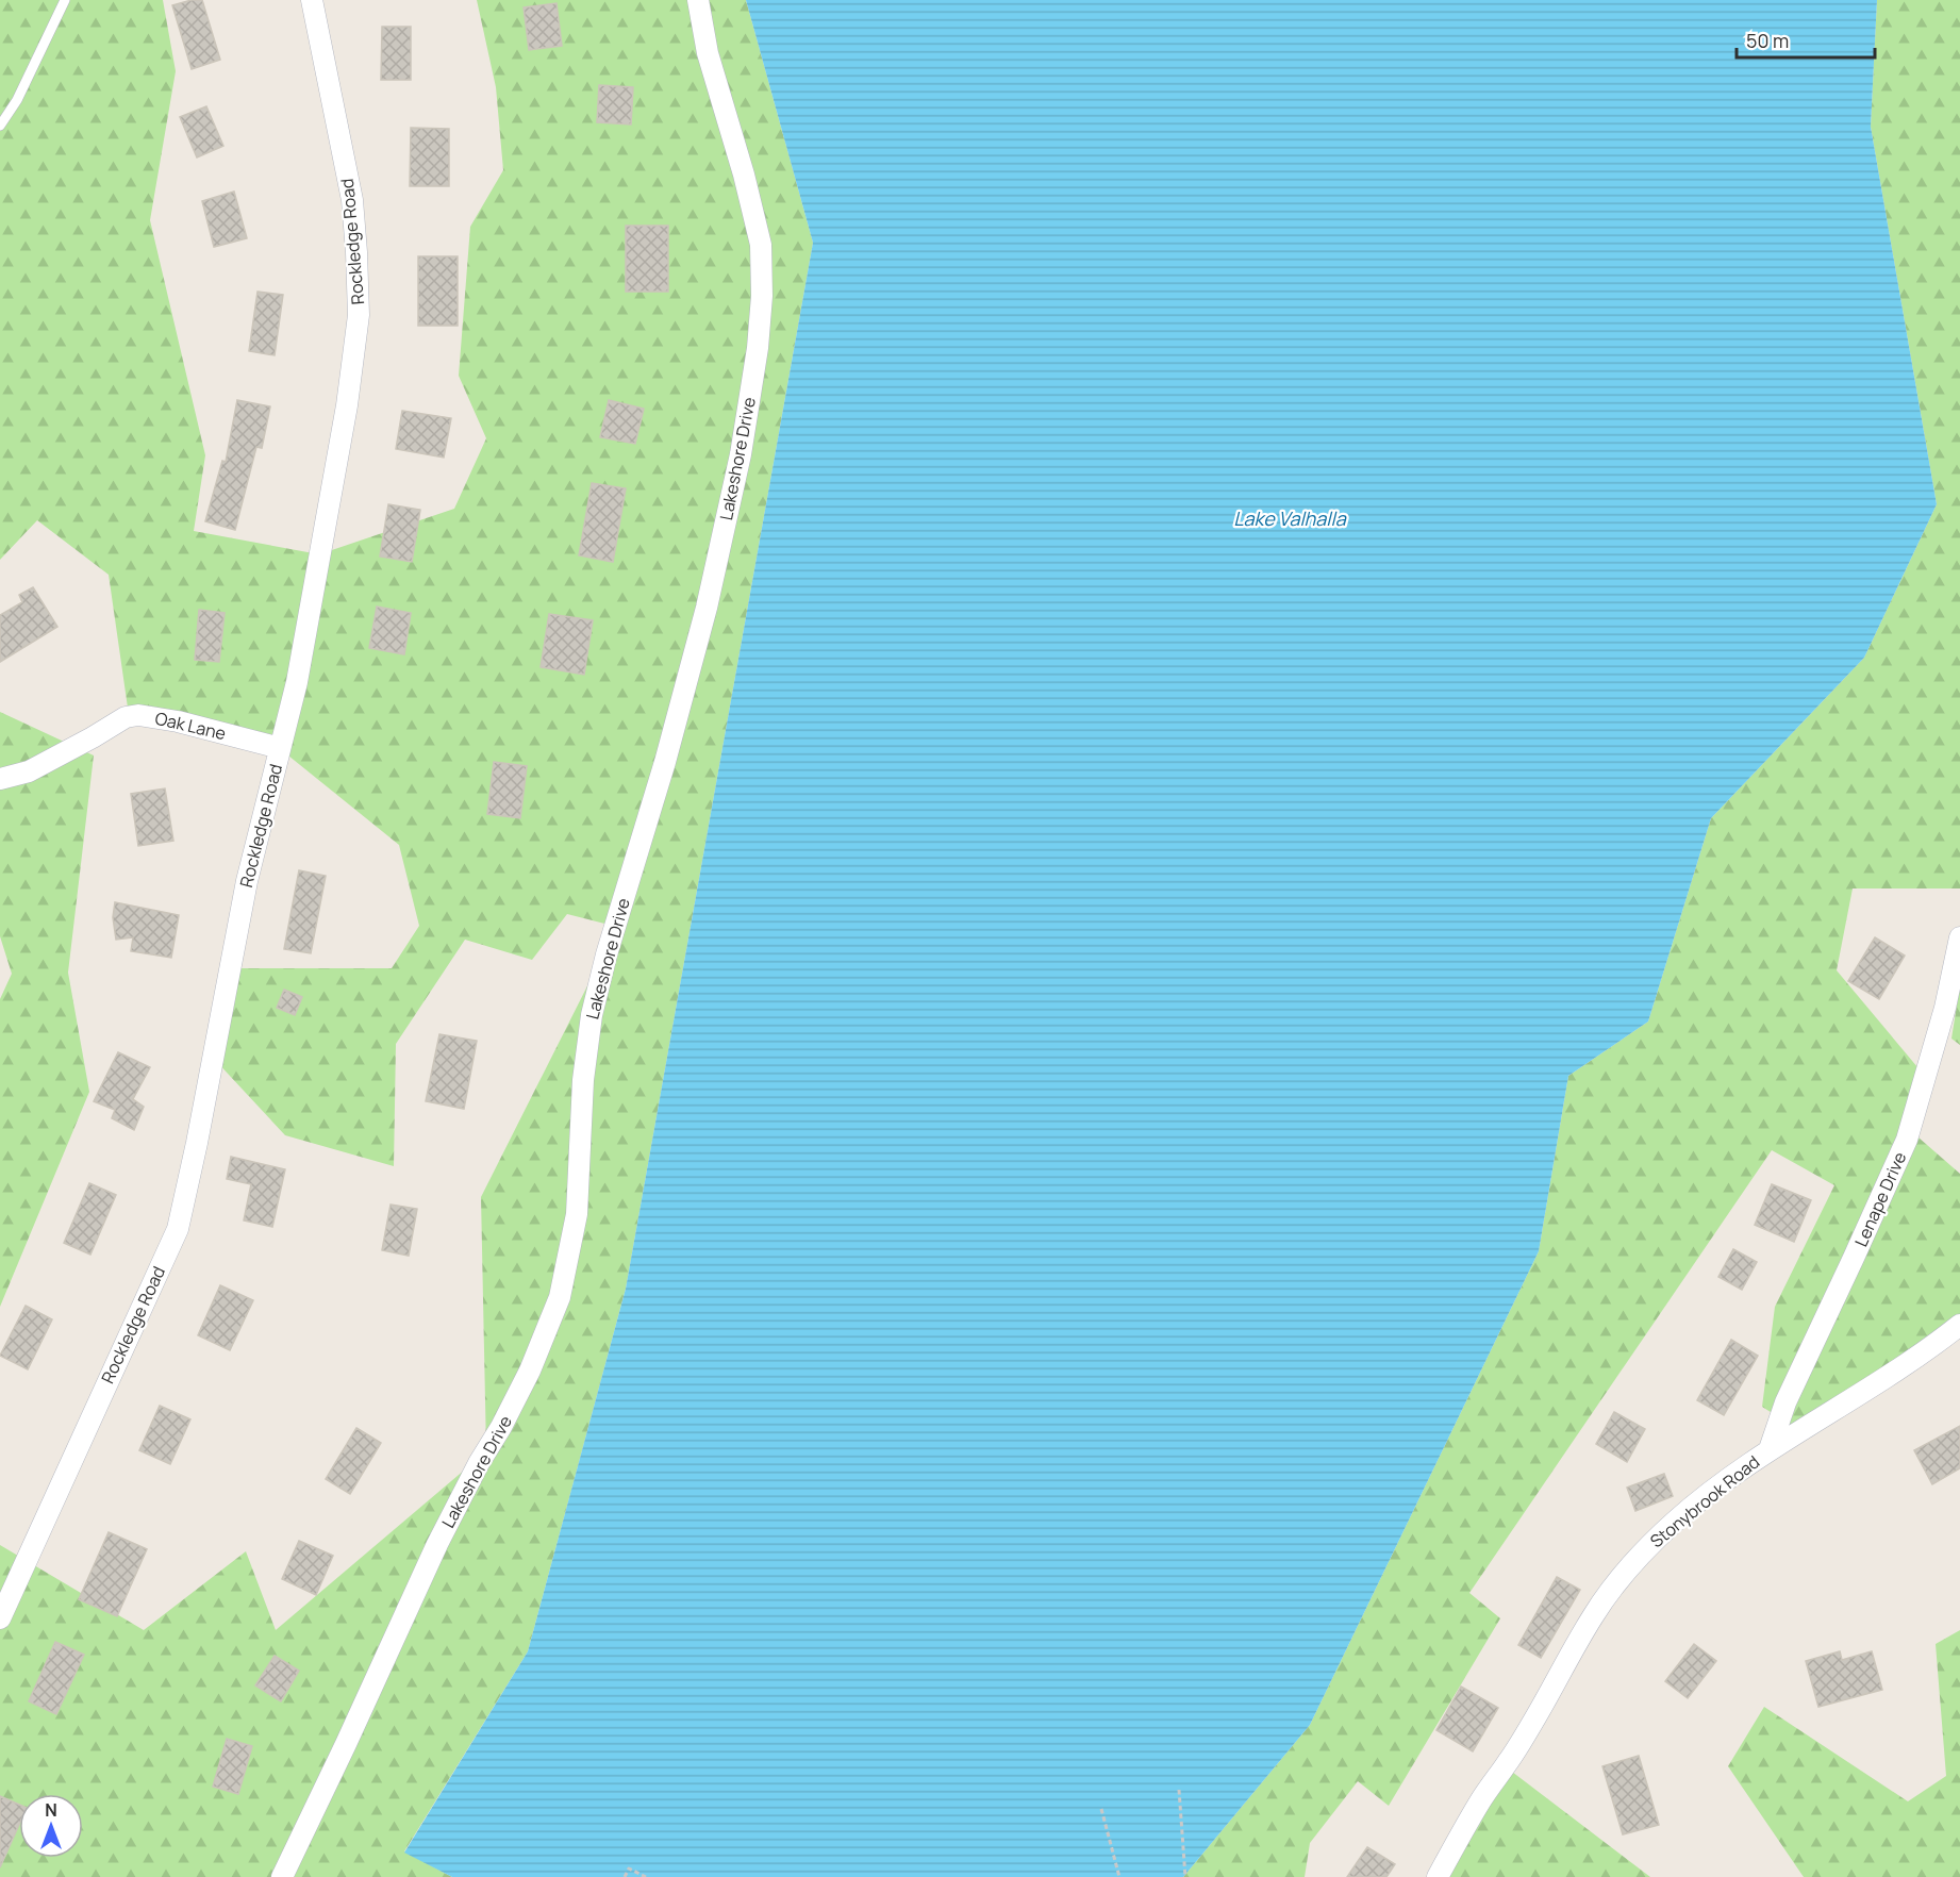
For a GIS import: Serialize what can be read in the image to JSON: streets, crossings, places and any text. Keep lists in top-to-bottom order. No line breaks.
{"streets":{"street":["Rockledge Road","Lakeshore Drive","Oak Lane","Lenape Drive","Stonybrook Road"]},"crossings":[["Rockledge Road","Oak Lane"],["Lenape Drive","Stonybrook Road"]],"water":["Lake Valhalla"],"scale_bar":"50 m","north":"top"}
